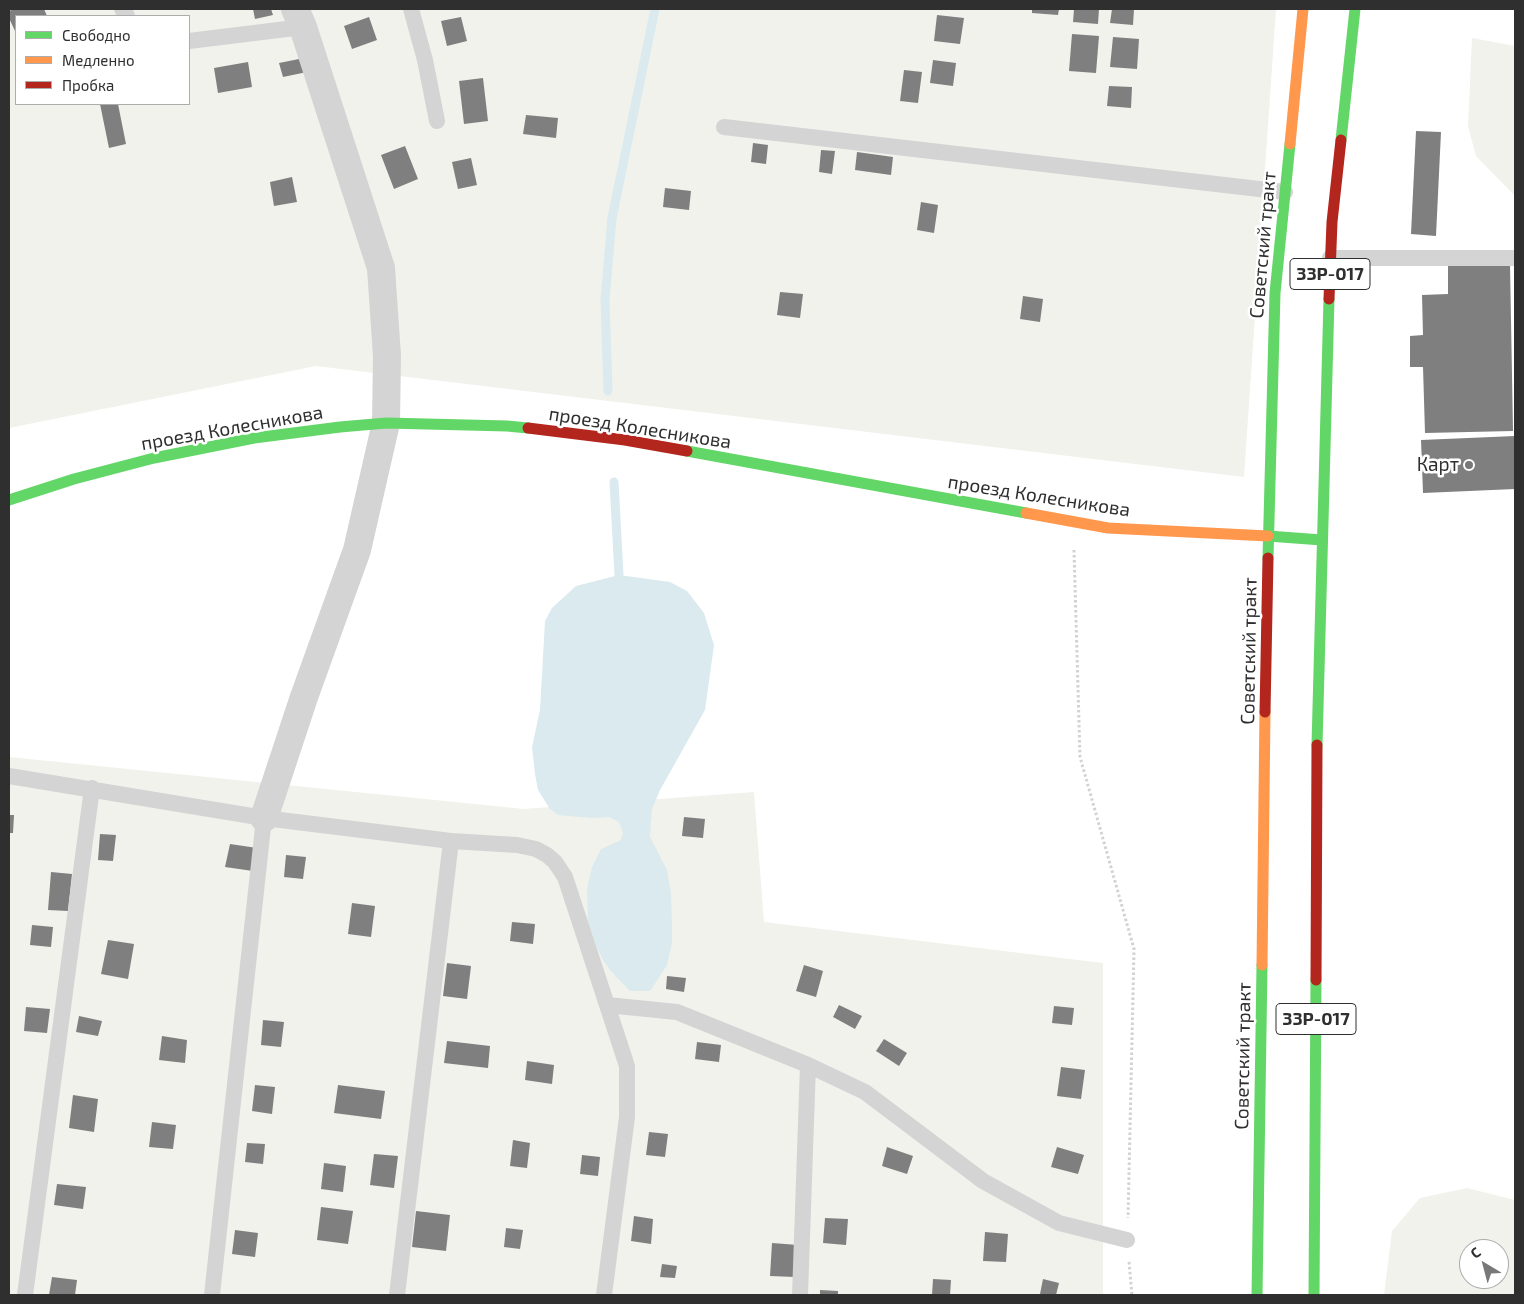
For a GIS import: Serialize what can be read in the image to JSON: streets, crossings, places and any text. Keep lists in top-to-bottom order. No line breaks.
{"streets":{"main road":["Советский тракт","33Р-017","проезд Колесникова"]},"crossings":[["Советский тракт","проезд Колесникова"],["33Р-017","проезд Колесникова"]],"places":["Карт"],"legend":["Свободно","Медленно","Пробка"],"north":"top left"}
